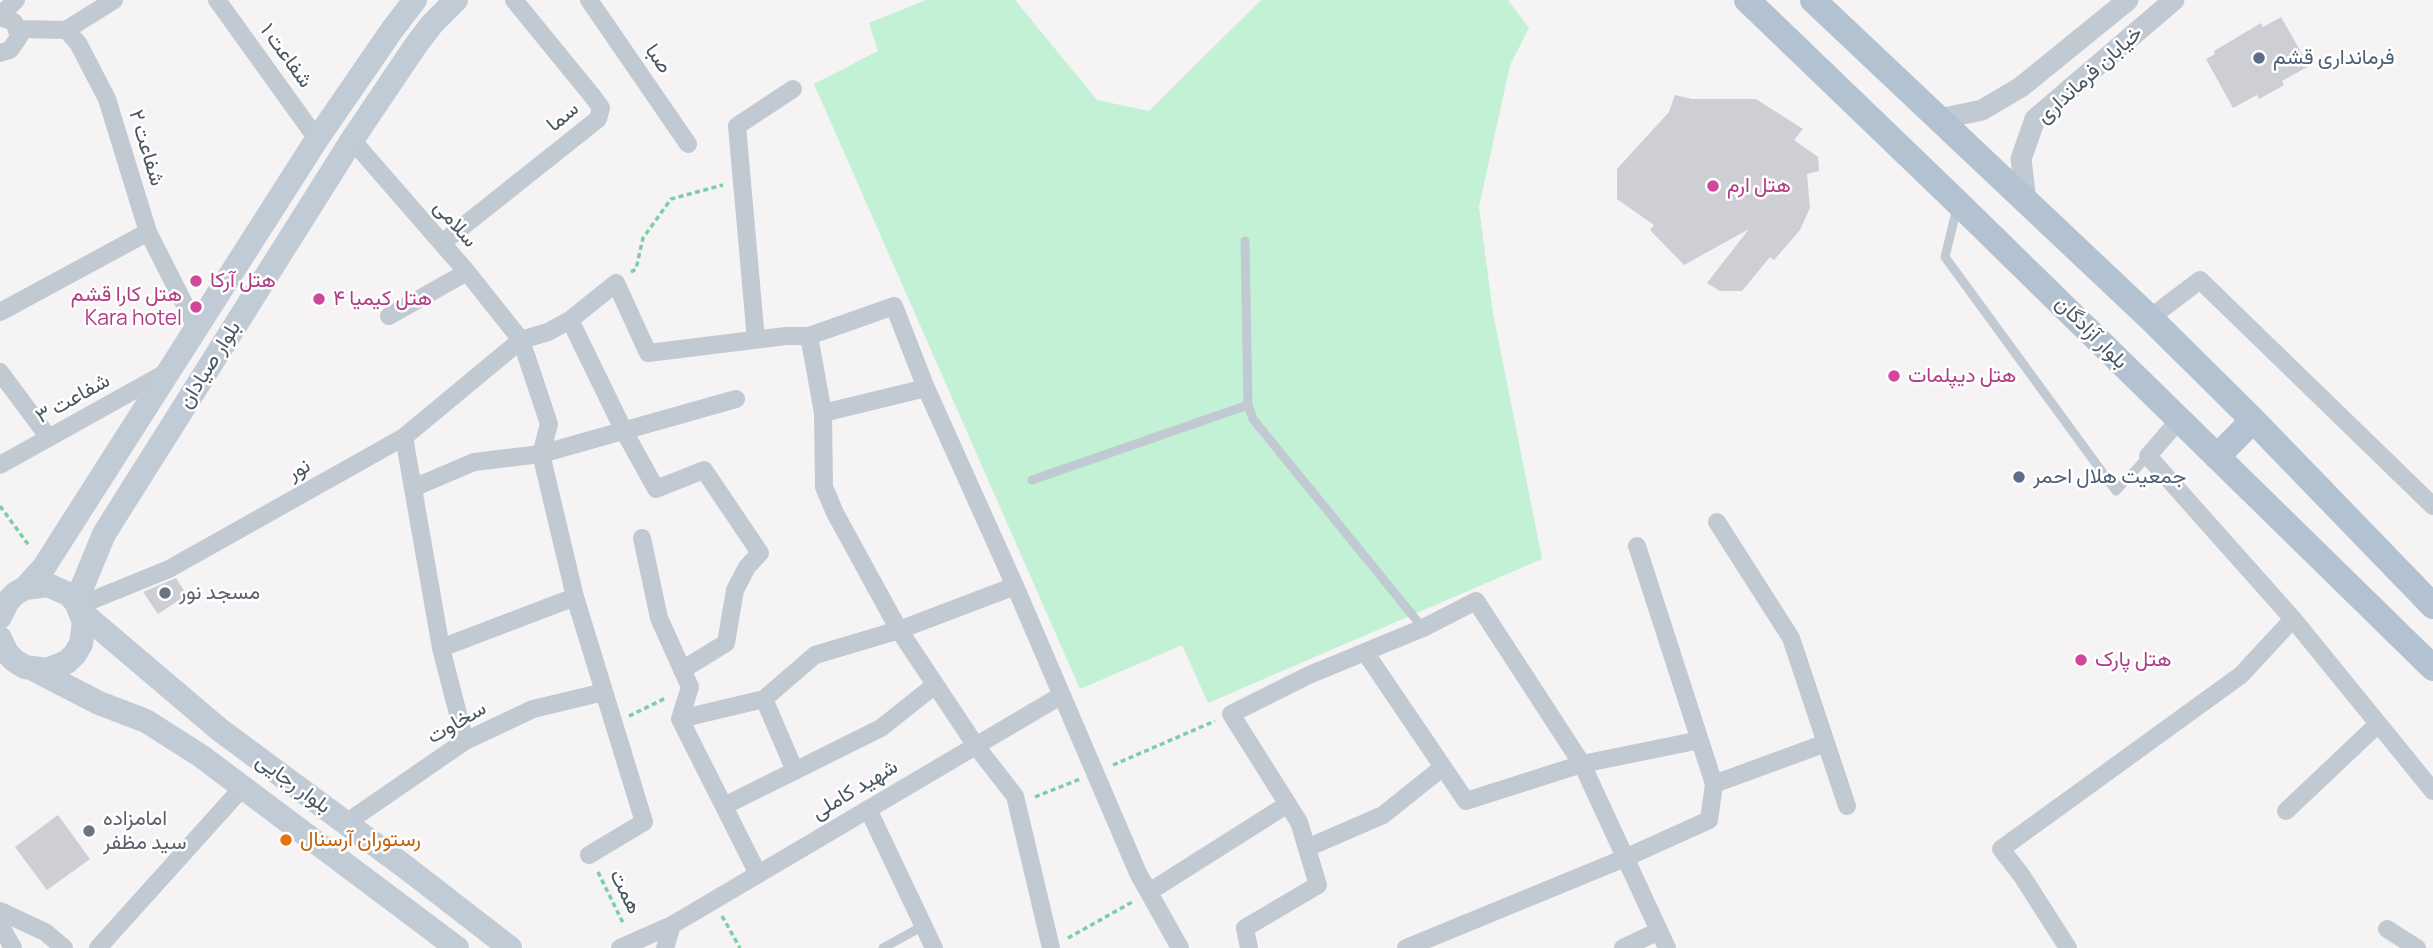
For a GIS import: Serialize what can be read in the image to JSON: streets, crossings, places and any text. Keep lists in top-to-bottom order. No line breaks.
{"streets":{"main road":["بلوار آزادگان","بلوار صیادان","بلوار رجایی"],"street":["شفاعت ۱","صبا","خیابان فرمانداری","سما","شفاعت ۲","سلامی","شفاعت ۳","نور","سخاوت","شهید کاملی"],"path":["همت"]},"crossings":[["شفاعت ۱","بلوار صیادان"],["سما","سلامی"],["شفاعت ۲","بلوار صیادان"],["سلامی","بلوار صیادان"],["سلامی","نور"],["بلوار صیادان","شفاعت ۳"],["بلوار صیادان","نور"],["بلوار صیادان","بلوار رجایی"],["نور","بلوار رجایی"],["سخاوت","بلوار رجایی"],["شهید کاملی","همت"]],"places":["فرمانداری قشم","هتل ارم","هتل آرکا","هتل کیمیا ۴","هتل کارا قشم Kara hotel","هتل دیپلمات","جمعیت هلال احمر","مسجد نور","هتل پارک","امامزاده سید مظفر","رستوران آرسنال"]}
